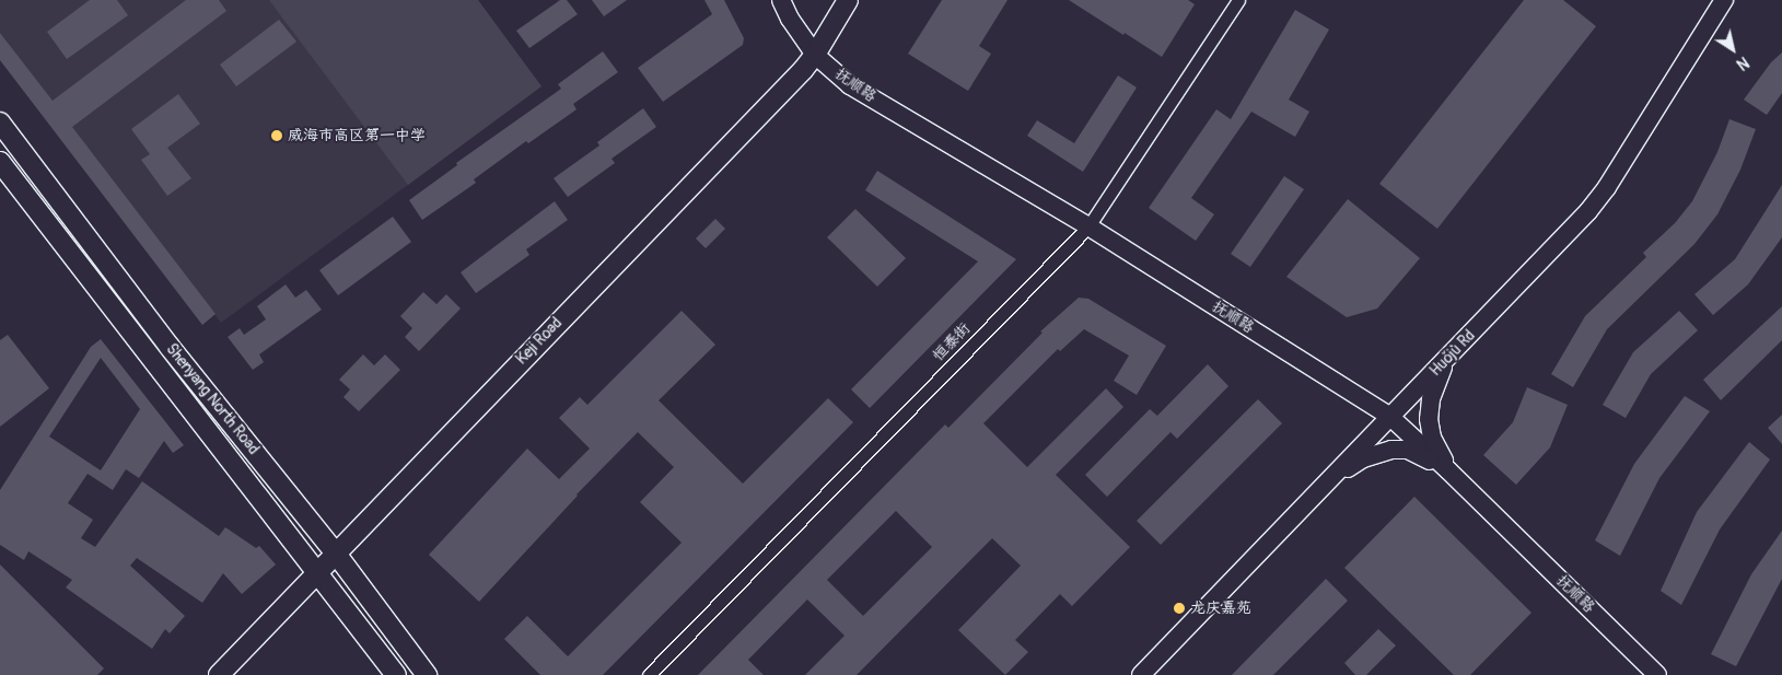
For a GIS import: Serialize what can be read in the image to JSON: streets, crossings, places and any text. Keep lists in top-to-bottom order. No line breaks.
{"streets":{"main road":["抚顺路","Keji Road","Huǒjù Rd","Shenyang North Road"],"street":["恒泰街"]},"crossings":[["抚顺路","Keji Road"],["抚顺路","恒泰街"],["抚顺路","Huǒjù Rd"],["Keji Road","Shenyang North Road"]],"places":["威海市高区第一中学","龙庆嘉苑"],"north":"bottom right"}
